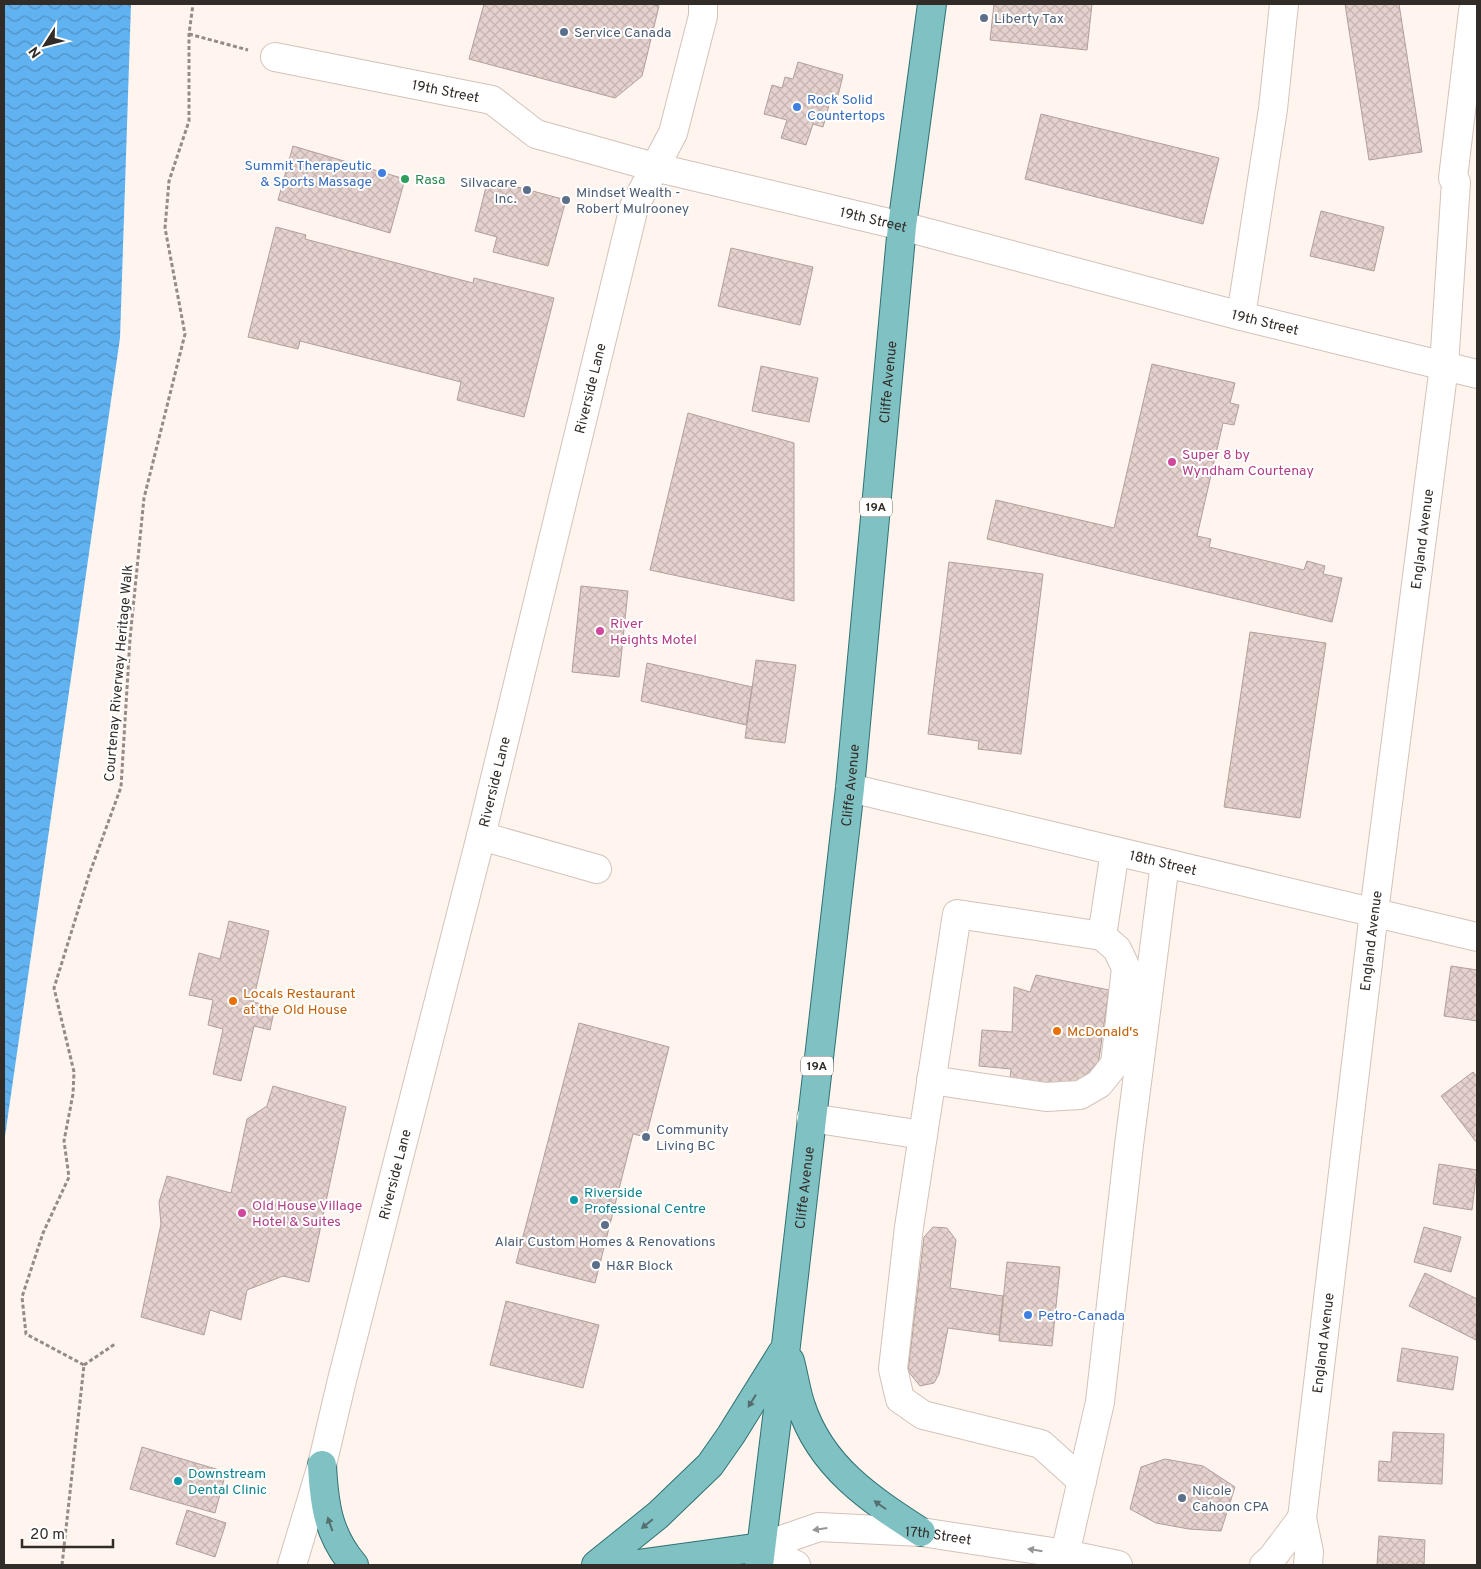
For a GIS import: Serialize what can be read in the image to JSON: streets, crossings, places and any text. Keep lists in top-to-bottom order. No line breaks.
{"streets":{"main road":["Cliffe Avenue","19A","17th Street"],"street":["19th Street","Riverside Lane","England Avenue","18th Street"],"path":["Courtenay Riverway Heritage Walk"]},"crossings":[["19th Street","Cliffe Avenue"],["19th Street","Riverside Lane"],["19th Street","England Avenue"],["Cliffe Avenue","18th Street"],["Cliffe Avenue","17th Street"],["England Avenue","18th Street"]],"one_way":["17th Street"],"places":["Liberty Tax","Service Canada","Rock Solid Countertops","Summit Therapeutic & Sports Massage","Rasa","Silvacare Inc.","Mindset Wealth - Robert Mulrooney","Super 8 by Wyndham Courtenay","River Heights Motel","Locals Restaurant at the Old House","McDonald's","Community Living BC","Riverside Professional Centre","Old House Village Hotel & Suites","Alair Custom Homes & Renovations","H&R Block","Petro-Canada","Downstream Dental Clinic","Nicole Cahoon CPA"],"scale_bar":"20 m","north":"bottom left"}
